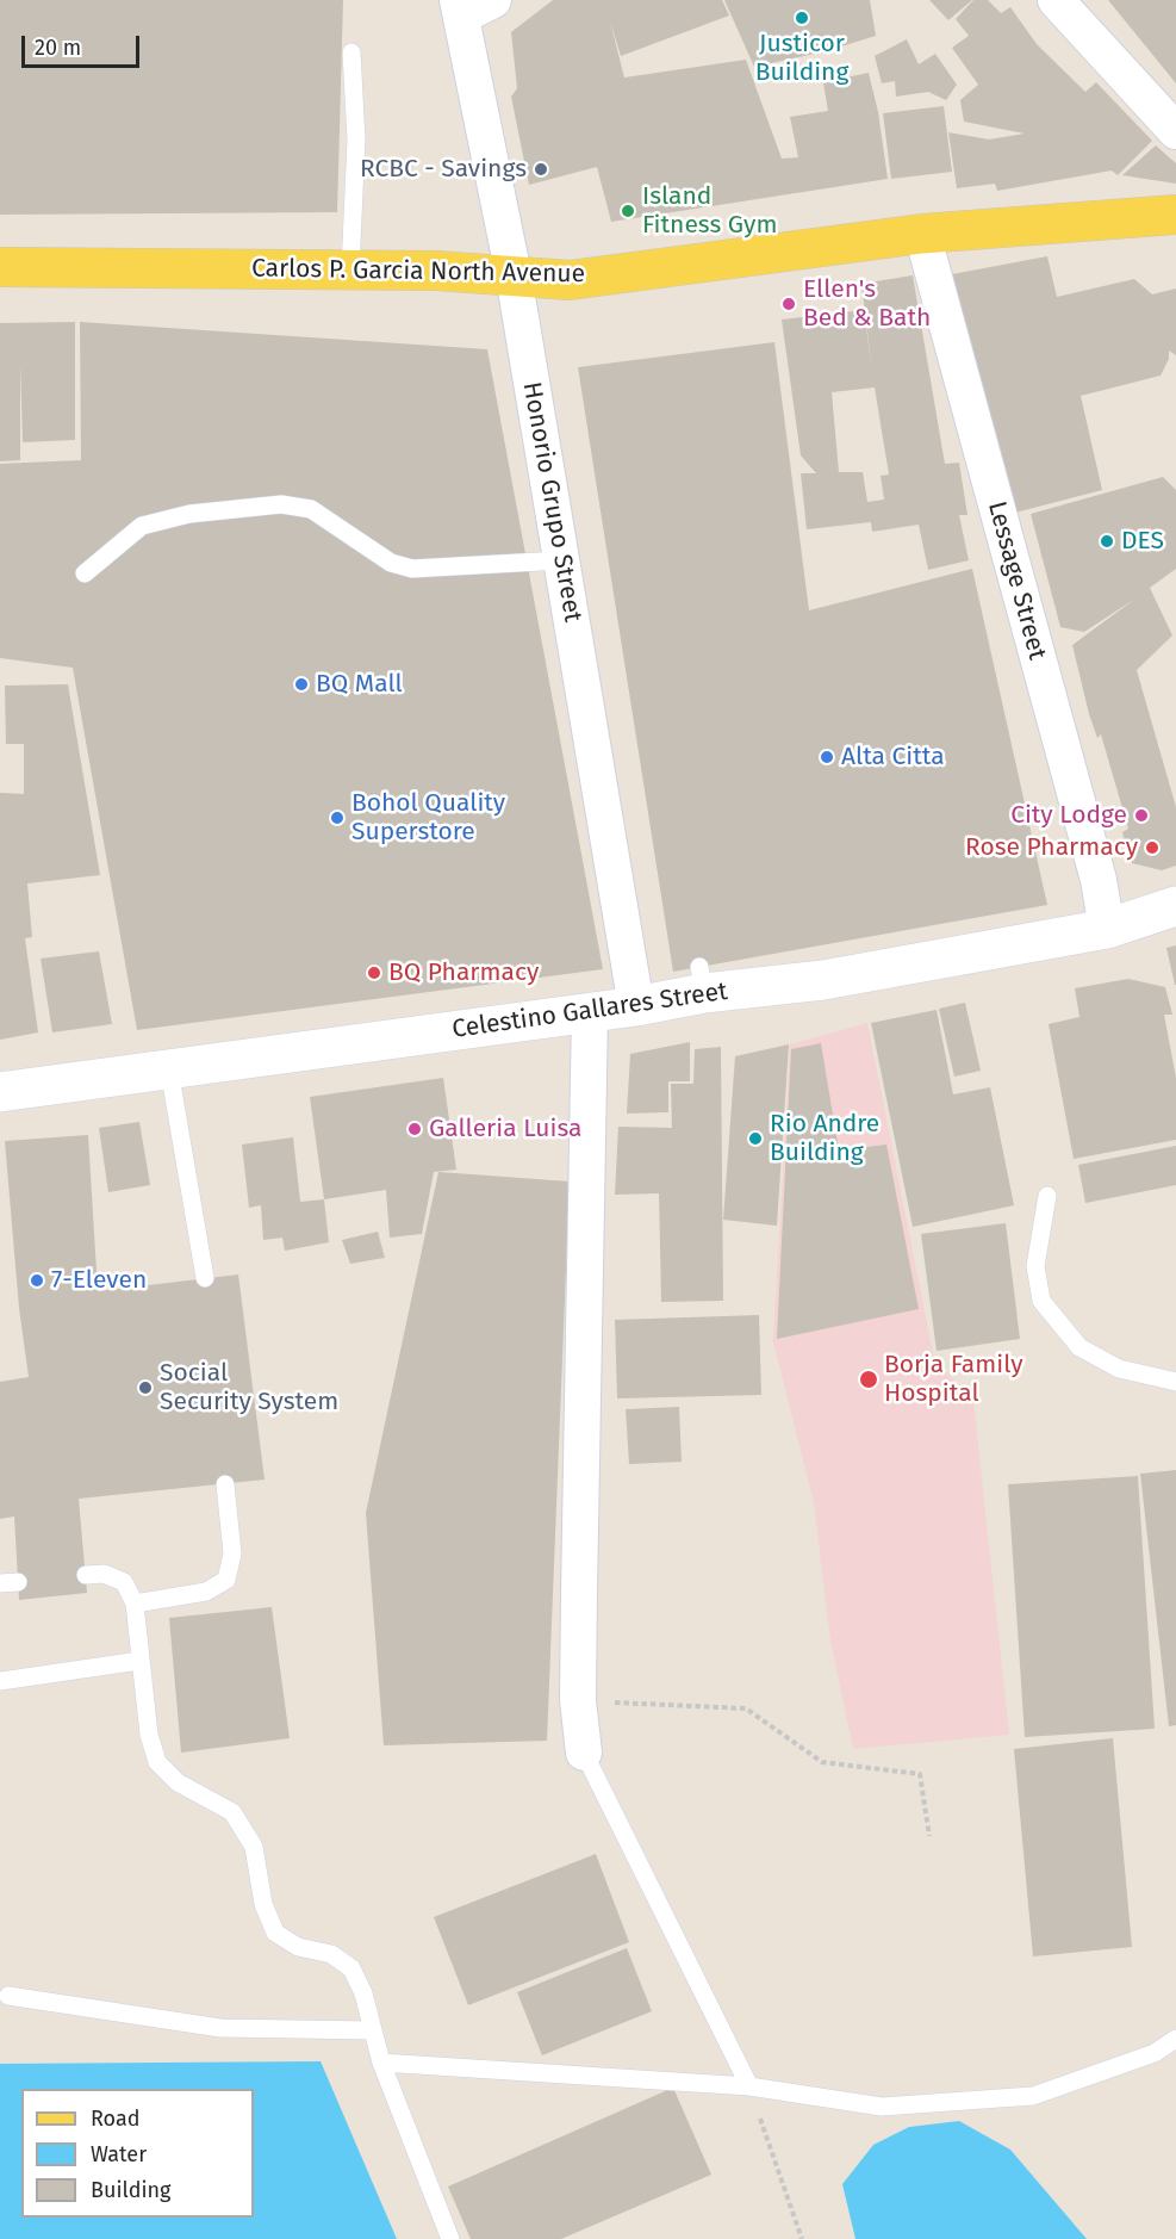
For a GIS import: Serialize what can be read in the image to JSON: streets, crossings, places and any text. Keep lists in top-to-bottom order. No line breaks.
{"streets":{"main road":["Carlos P. Garcia North Avenue","Celestino Gallares Street"],"street":["Honorio Grupo Street","Lessage Street"]},"crossings":[["Carlos P. Garcia North Avenue","Honorio Grupo Street"],["Carlos P. Garcia North Avenue","Lessage Street"],["Honorio Grupo Street","Celestino Gallares Street"],["Lessage Street","Celestino Gallares Street"]],"places":["Justicor Building","RCBC - Savings","Island Fitness Gym","Ellen's Bed & Bath","DES","BQ Mall","Alta Citta","City Lodge","Bohol Quality Superstore","Rose Pharmacy","BQ Pharmacy","Galleria Luisa","Rio Andre Building","7-Eleven","Borja Family Hospital","Social Security System"],"legend":["Road","Water","Building"],"scale_bar":"20 m"}
